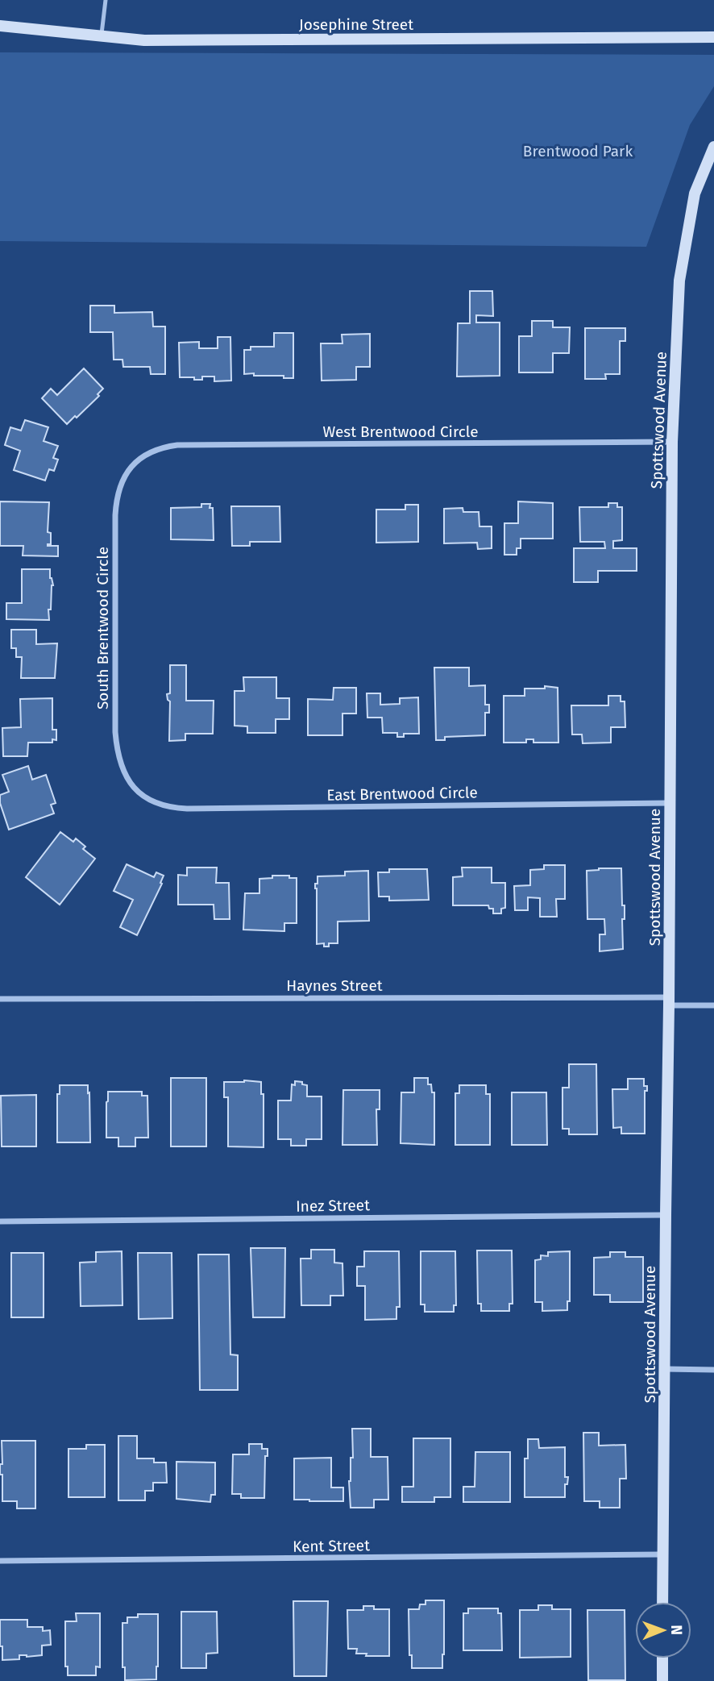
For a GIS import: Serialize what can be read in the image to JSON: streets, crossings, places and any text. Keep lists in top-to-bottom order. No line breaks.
{"streets":{"street":["Josephine Street","Spottswood Avenue","West Brentwood Circle","South Brentwood Circle","East Brentwood Circle","Haynes Street","Inez Street","Kent Street"]},"crossings":[["Spottswood Avenue","West Brentwood Circle"],["Spottswood Avenue","East Brentwood Circle"],["Spottswood Avenue","Haynes Street"],["Spottswood Avenue","Inez Street"],["Spottswood Avenue","Kent Street"],["West Brentwood Circle","South Brentwood Circle"],["South Brentwood Circle","East Brentwood Circle"]],"parks":["Brentwood Park"],"north":"right"}
